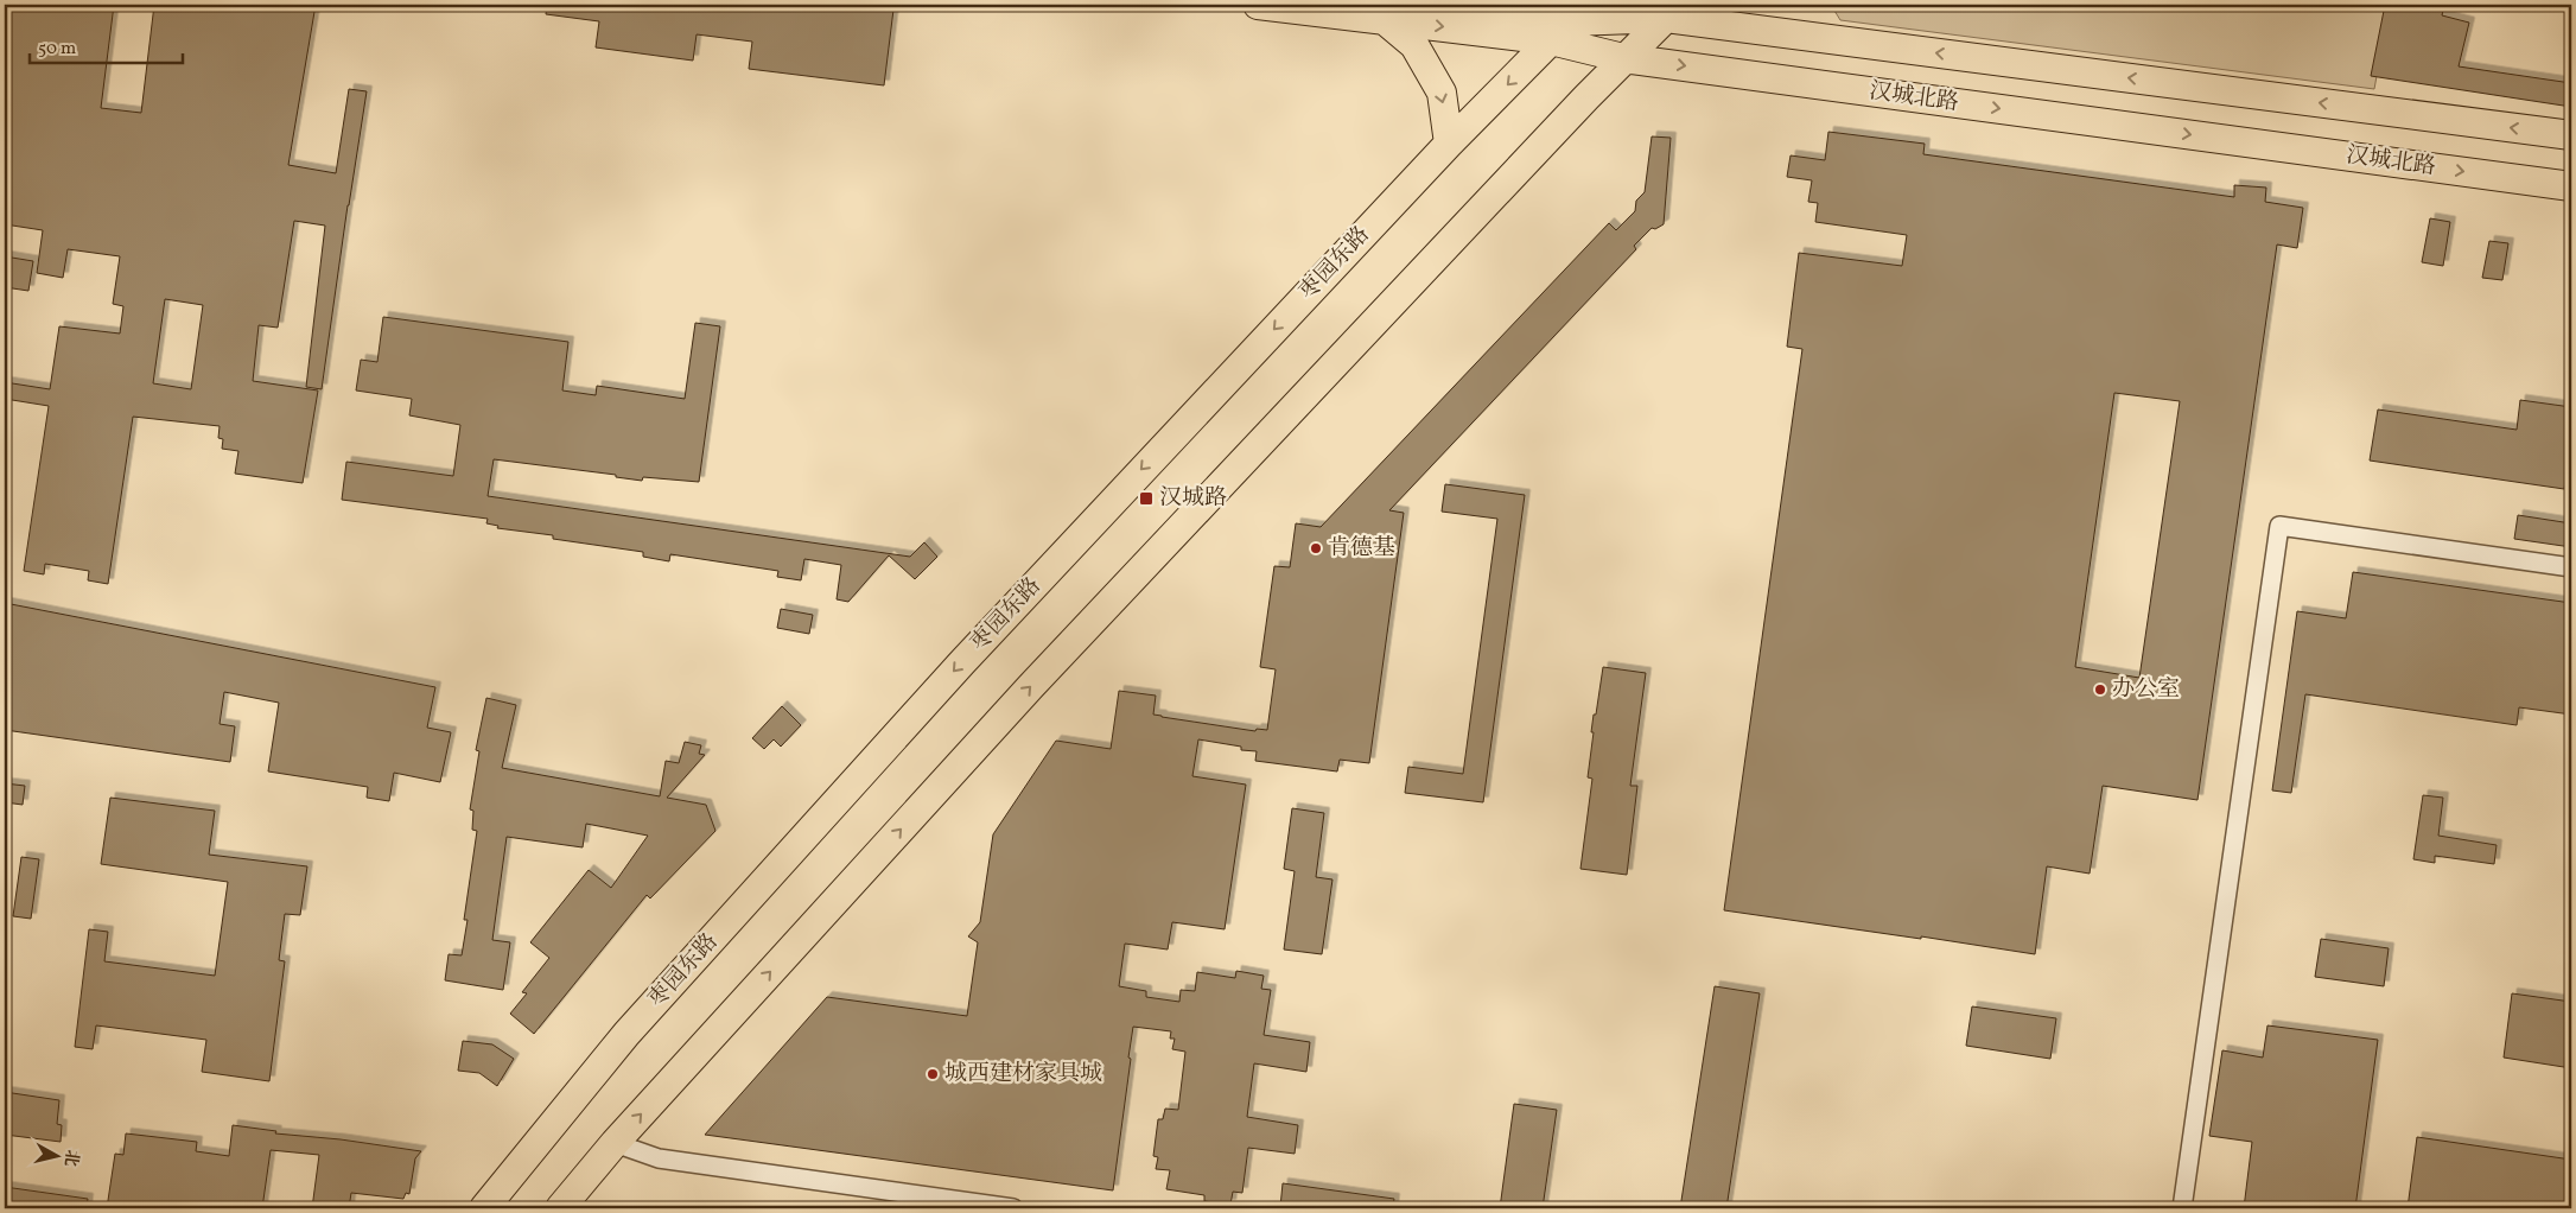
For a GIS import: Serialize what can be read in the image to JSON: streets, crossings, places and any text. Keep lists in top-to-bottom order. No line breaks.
{"streets":{"main road":["汉城北路","枣园东路"]},"crossings":[["汉城北路","枣园东路"]],"places":{"transit":["汉城路"],"other":["肯德基","办公室","城西建材家具城"]},"scale_bar":"50 m","north":"right"}
